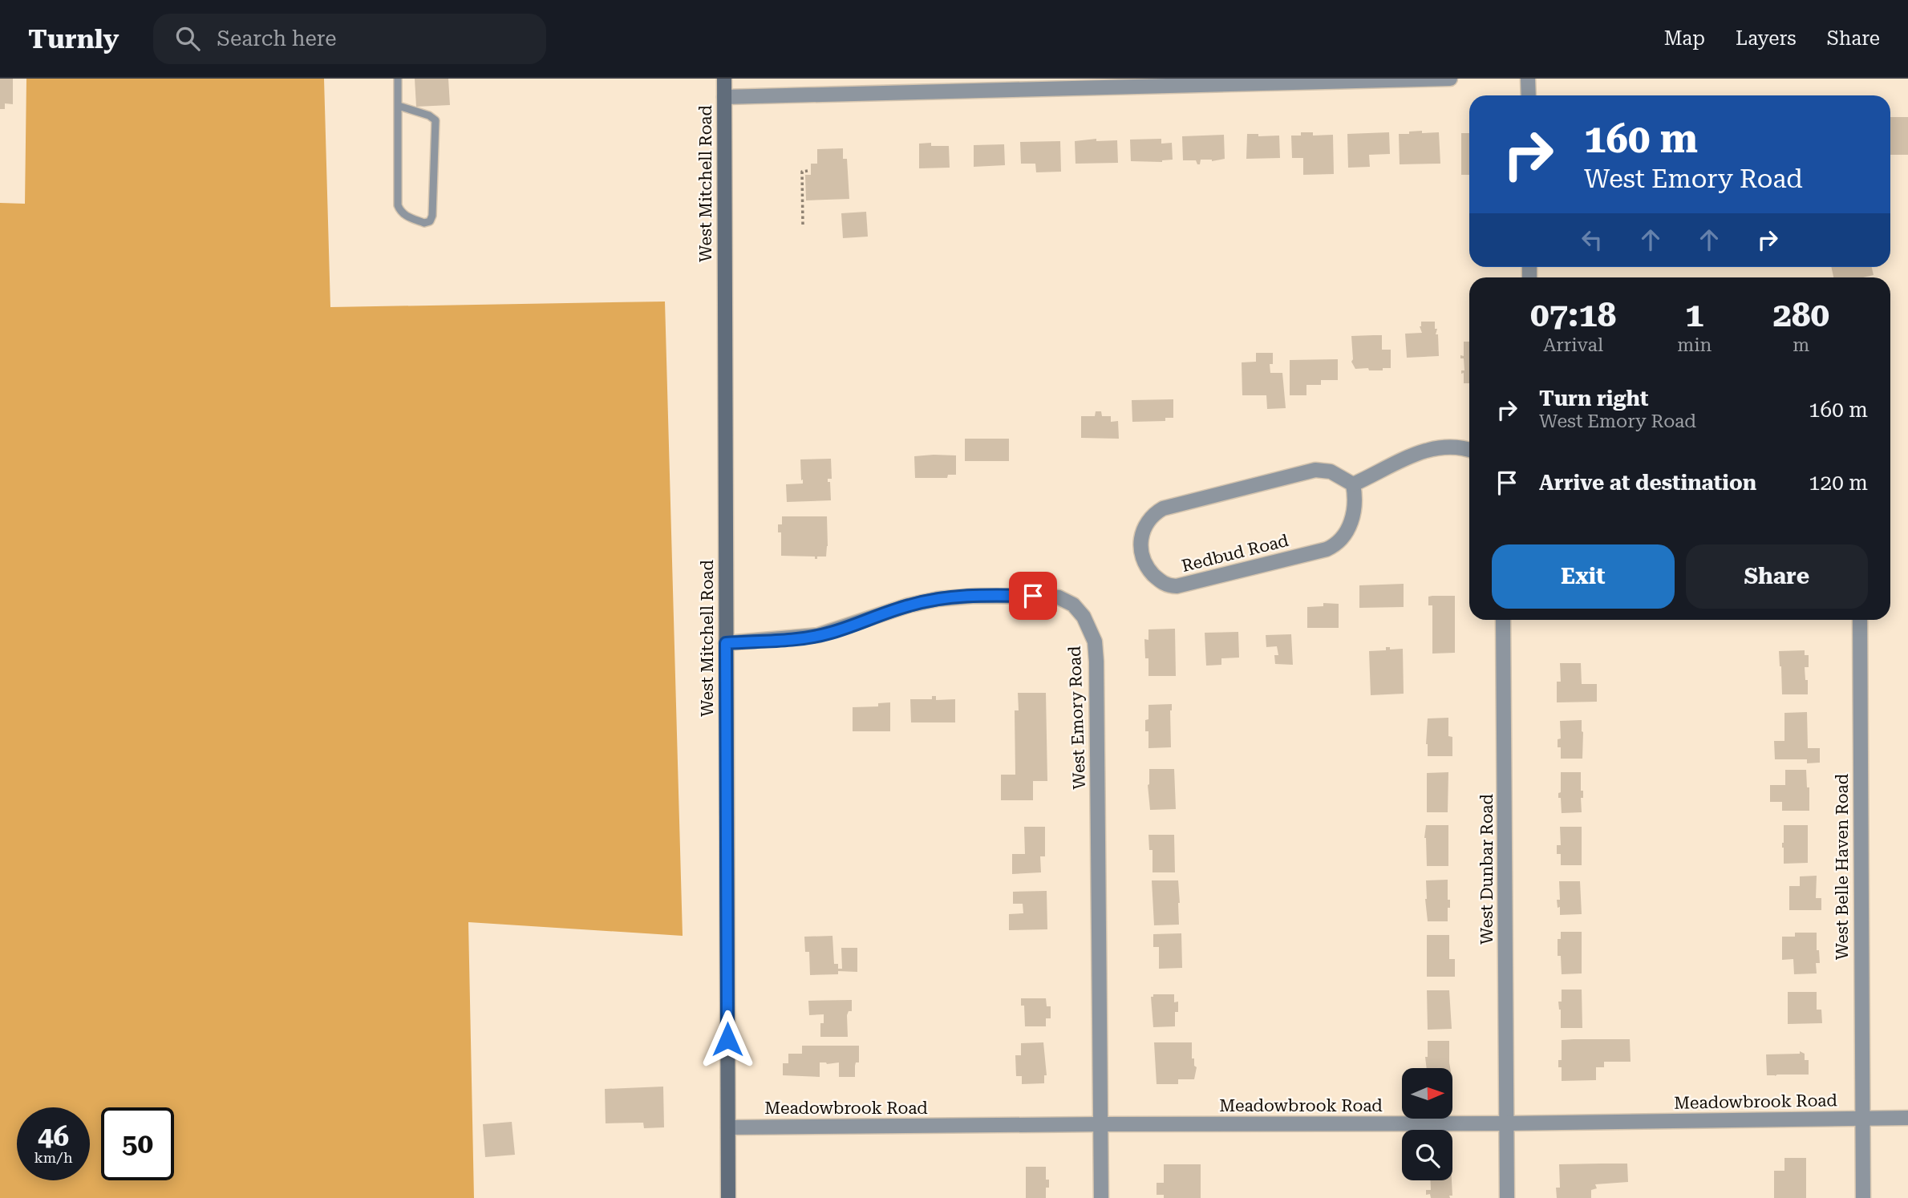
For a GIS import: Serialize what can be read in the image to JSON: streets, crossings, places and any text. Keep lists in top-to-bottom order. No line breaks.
{"streets":{"main road":["West Mitchell Road"],"street":["Redbud Road","West Emory Road","West Belle Haven Road","West Dunbar Road","Meadowbrook Road"]},"crossings":[["West Mitchell Road","West Emory Road"],["West Mitchell Road","Meadowbrook Road"],["West Emory Road","Meadowbrook Road"],["West Belle Haven Road","Meadowbrook Road"],["West Dunbar Road","Meadowbrook Road"]],"north":"right","page":{"header":"Turnly","search":"Search here","nav":["Map","Layers","Share"],"turn":["160 m","West Emory Road"],"eta":["07:18","Arrival","1","min","280","m"],"list":[{"name":"Turn right","note":"West Emory Road","value":"160 m"},{"name":"Arrive at destination","value":"120 m"}],"buttons":["Exit","Share"],"speed":"46 km/h","limit":"50"}}
